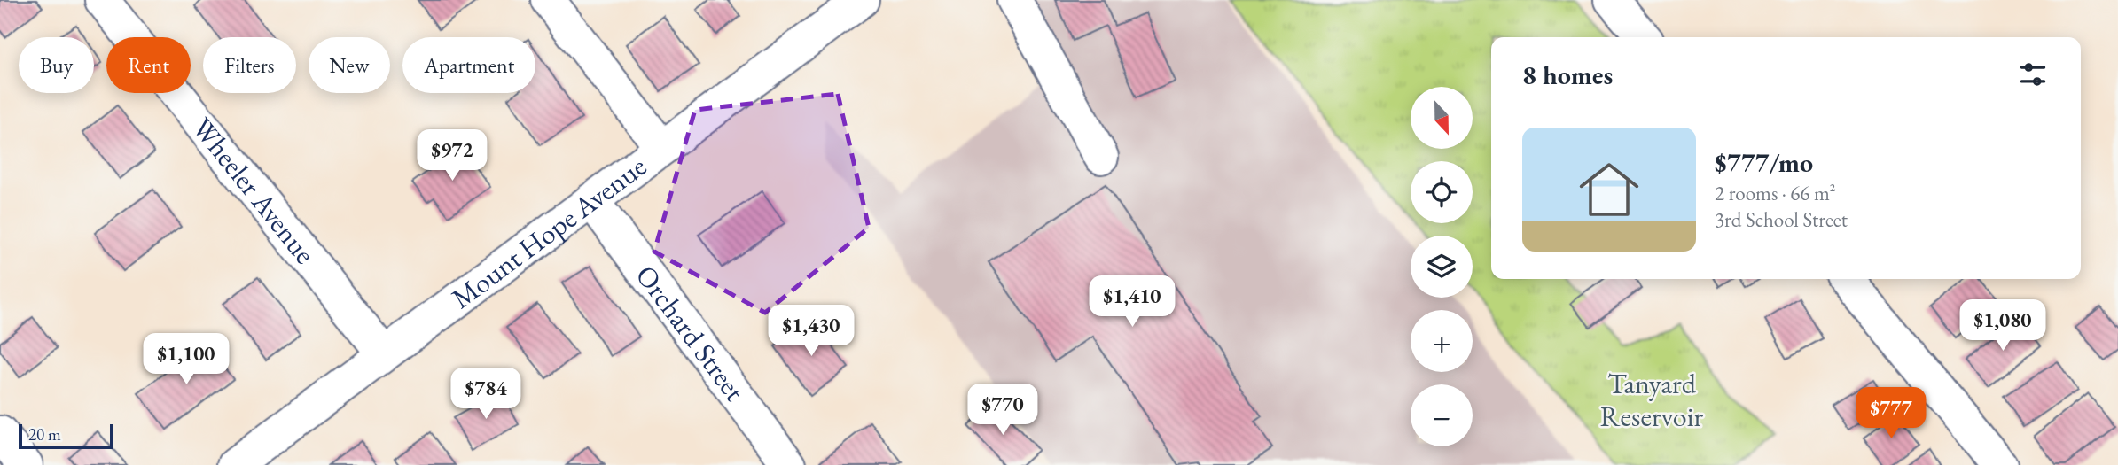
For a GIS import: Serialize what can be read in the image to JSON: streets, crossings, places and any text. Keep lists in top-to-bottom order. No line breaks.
{"streets":{"street":["Wheeler Avenue","Mount Hope Avenue","Orchard Street"]},"crossings":[["Wheeler Avenue","Mount Hope Avenue"],["Mount Hope Avenue","Orchard Street"]],"parks":["Tanyard Reservoir"],"scale_bar":"20 m","north":"bottom","page":{"chip":["Buy","Rent","Filters","New","Apartment"],"heading":"8 homes","map_buttons":["+","−"],"list":[{"name":"$777/mo","note":"2 rooms · 66 m² · 3rd School Street"}],"price":["$972","$1,410","$1,080","$1,430","$1,100","$784","$770","$777"],"scale":"20 m"}}
